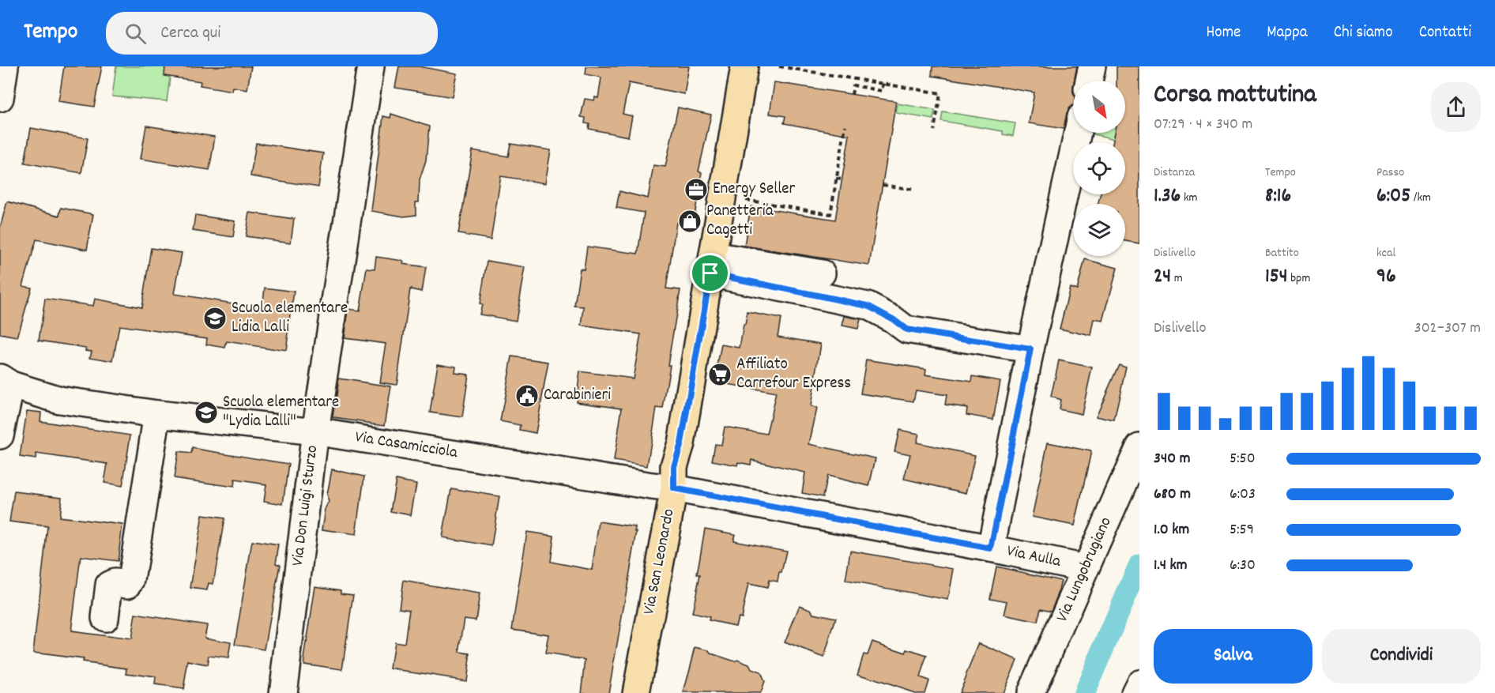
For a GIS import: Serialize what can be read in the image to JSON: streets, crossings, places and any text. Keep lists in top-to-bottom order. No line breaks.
{"streets":{"main road":["Via San Leonardo"],"street":["Via Casamicciola","Via Don Luigi Sturzo","Via Aulla","Via Lungobrugiano"]},"crossings":[["Via Casamicciola","Via Don Luigi Sturzo"],["Via Casamicciola","Via Aulla"],["Via Casamicciola","Via San Leonardo"],["Via Aulla","Via San Leonardo"],["Via Aulla","Via Lungobrugiano"]],"places":{"office":["Energy Seller"],"shop":["Panetteria Cagetti"],"school or university":["Scuola elementare Lidia Lalli","Scuola elementare \"Lydia Lalli\""],"supermarket":["Affiliato Carrefour Express"],"public building":["Carabinieri"]},"north":"bottom right","page":{"header":"Tempo","search":"Cerca qui","nav":["Home","Mappa","Chi siamo","Contatti"],"heading":["Corsa mattutina","07:29 · 4 × 340 m"],"stats":[["Distanza","1.36 km"],["Tempo","8:16"],["Passo","6:05 /km"],["Dislivello","24 m"],["Battito","154 bpm"],["kcal","96"]],"chart":["Dislivello","302–307 m"],"list":[{"name":"340 m","note":"5:50"},{"name":"680 m","note":"6:03"},{"name":"1.0 km","note":"5:59"},{"name":"1.4 km","note":"6:30"}],"buttons":["Salva","Condividi"]}}
